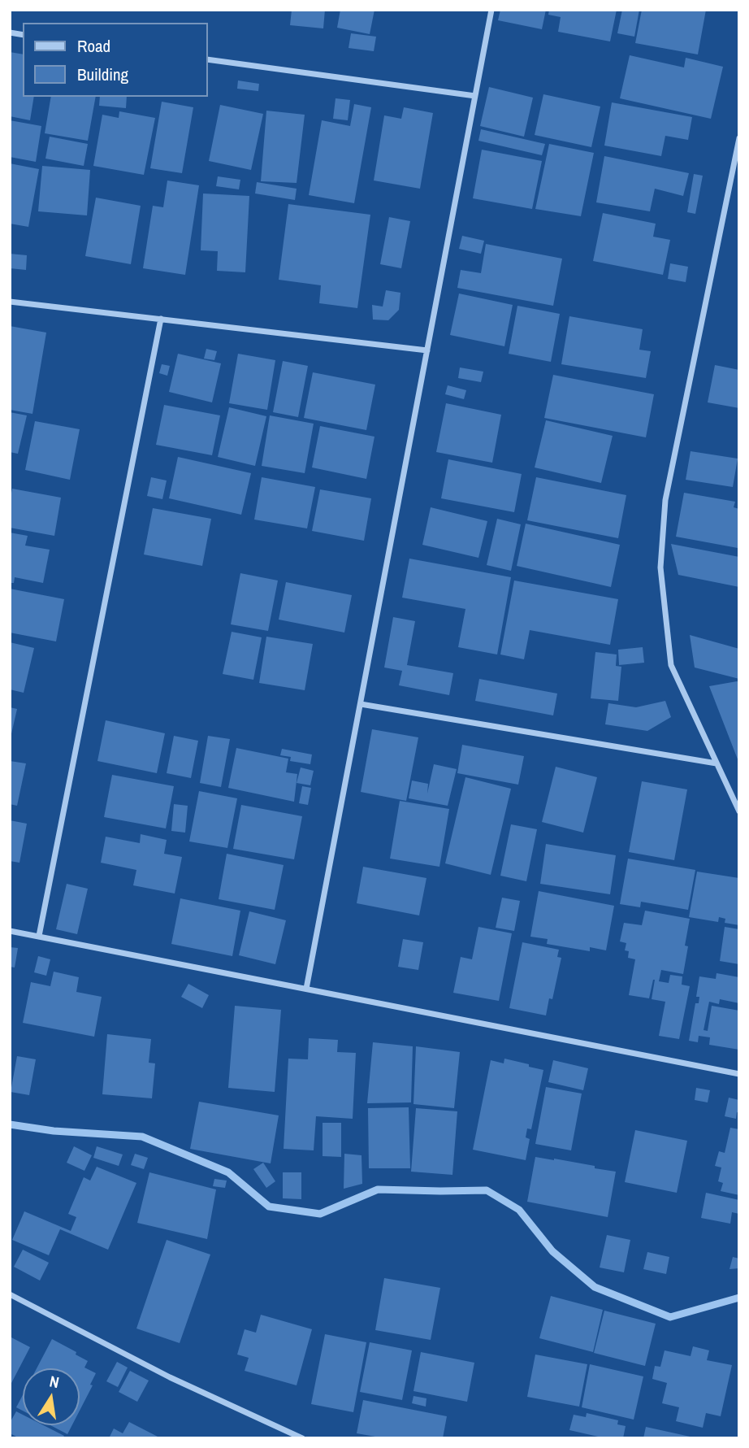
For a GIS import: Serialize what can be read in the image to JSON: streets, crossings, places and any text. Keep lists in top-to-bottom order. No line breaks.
{"legend":["Road","Building"],"north":"top"}
